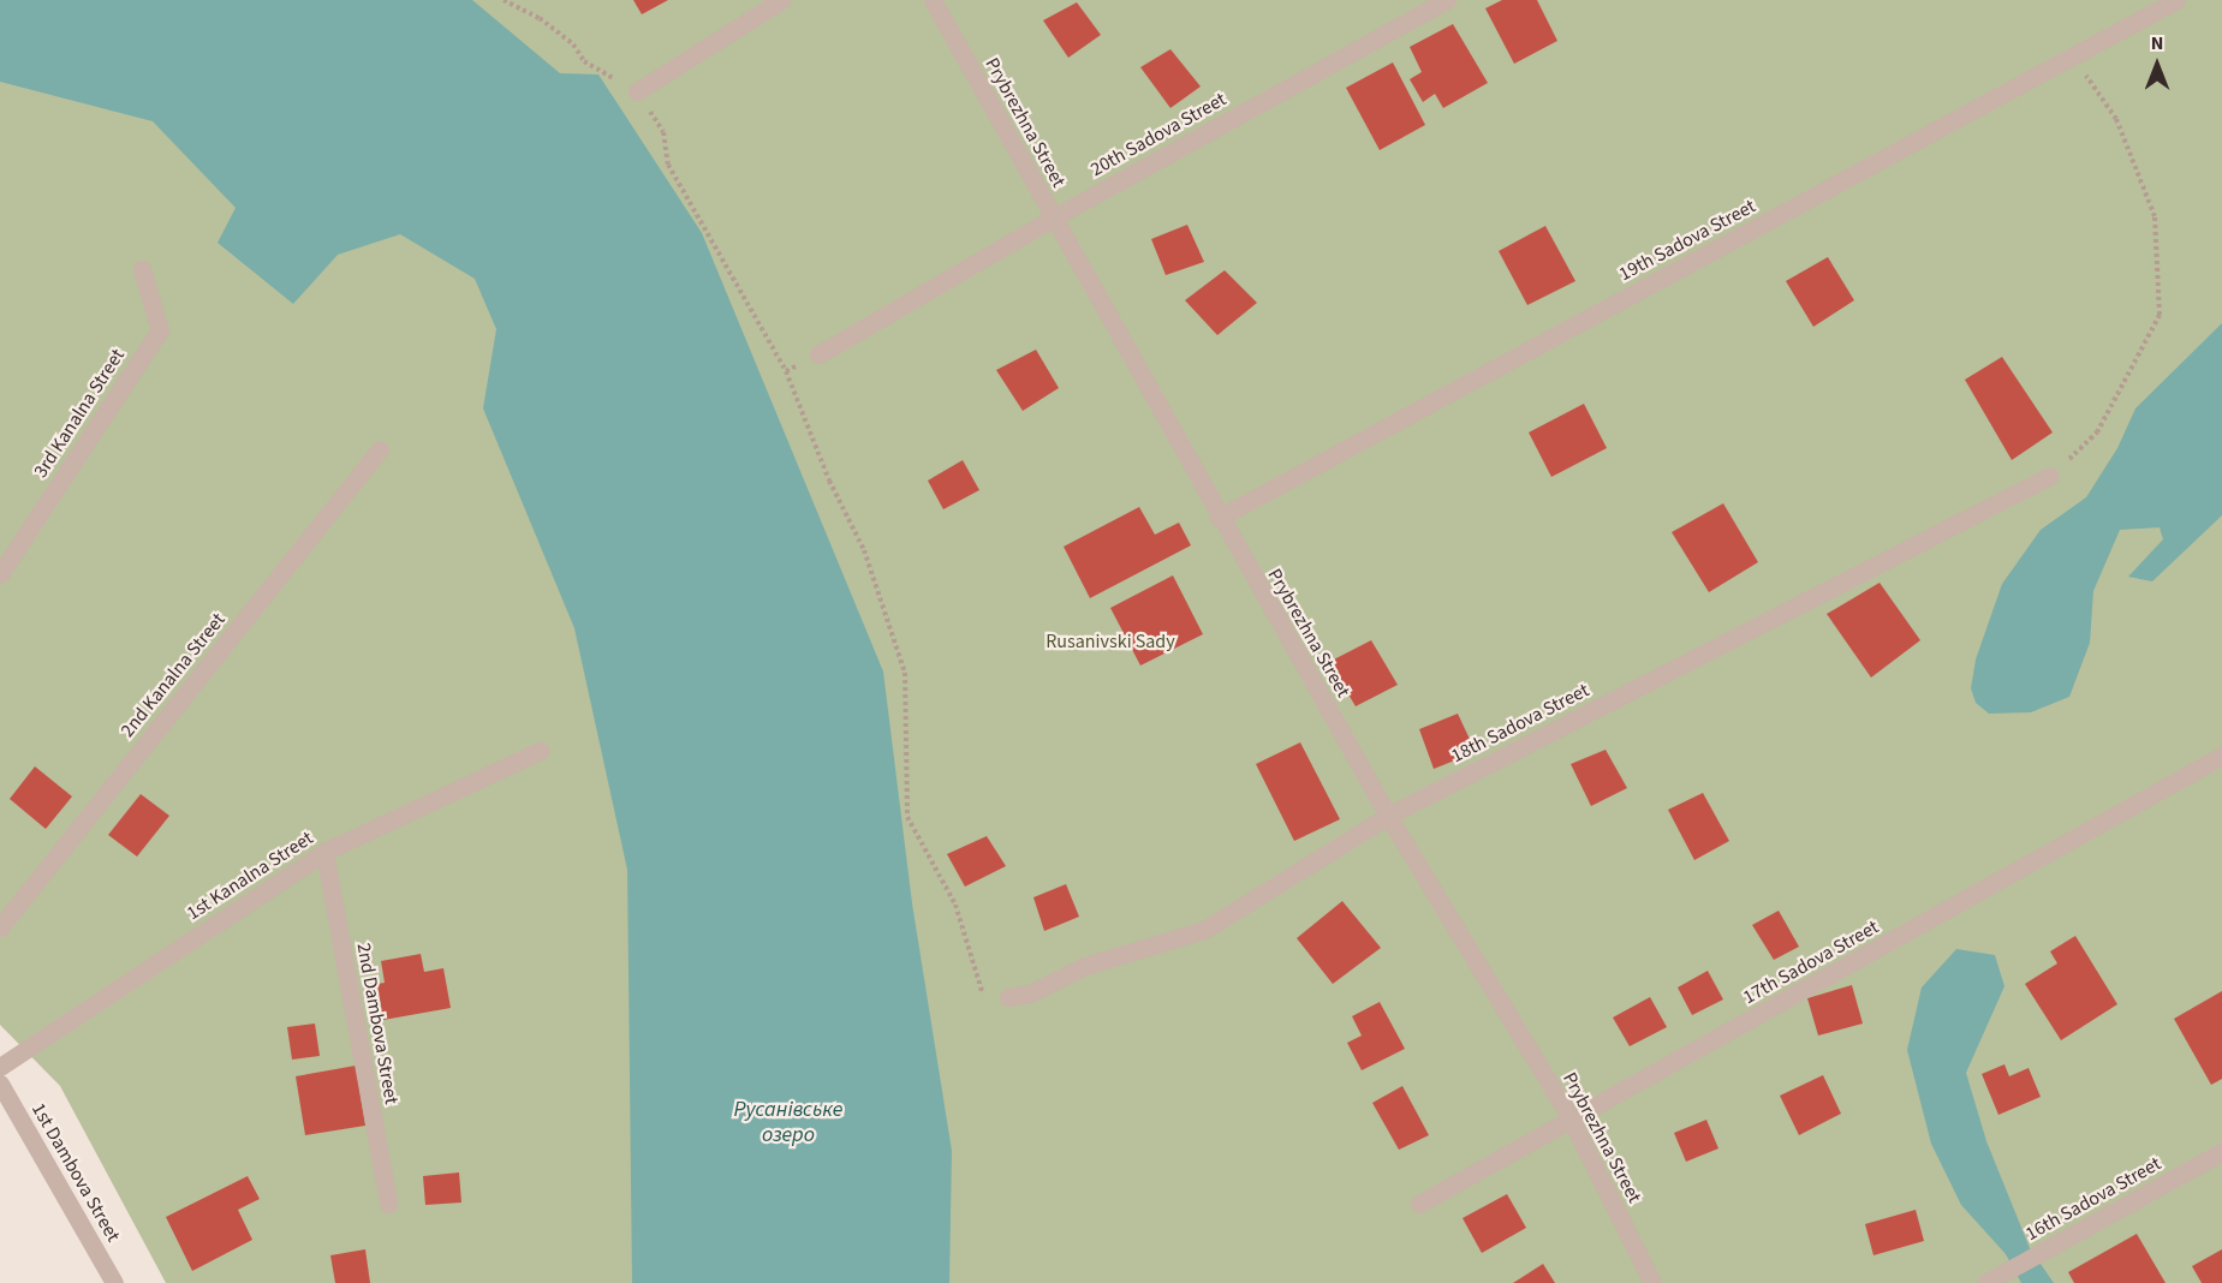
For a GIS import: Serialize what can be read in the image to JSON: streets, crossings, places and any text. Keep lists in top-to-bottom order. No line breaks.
{"streets":{"street":["Prybrezhna Street","20th Sadova Street","19th Sadova Street","3rd Kanalna Street","2nd Kanalna Street","18th Sadova Street","1st Kanalna Street","17th Sadova Street","2nd Dambova Street","1st Dambova Street","16th Sadova Street"]},"crossings":[["Prybrezhna Street","20th Sadova Street"],["Prybrezhna Street","19th Sadova Street"],["Prybrezhna Street","18th Sadova Street"],["Prybrezhna Street","17th Sadova Street"],["1st Kanalna Street","2nd Dambova Street"]],"water":["Русанівське озеро"],"parks":["Rusanivski Sady"],"north":"top"}
